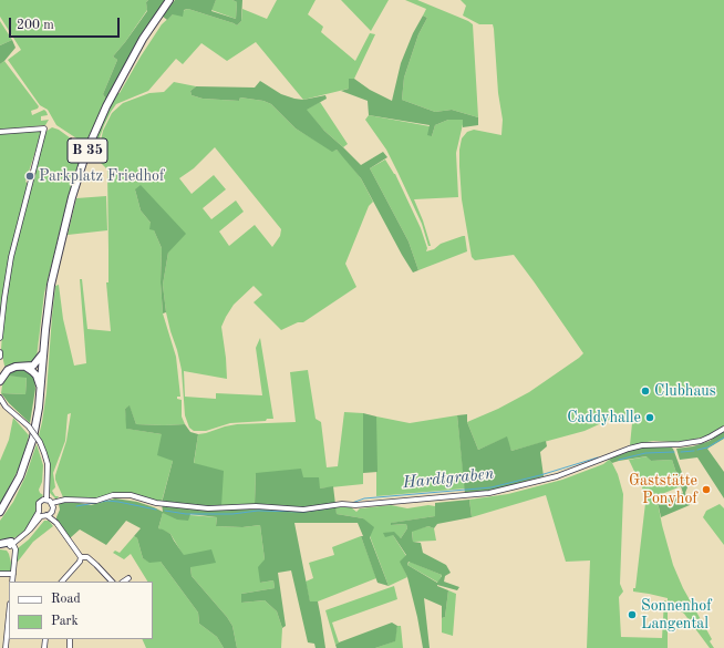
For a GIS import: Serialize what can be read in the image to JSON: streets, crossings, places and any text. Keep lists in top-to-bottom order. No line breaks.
{"streets":{"main road":["B 35"]},"water":["Hardtgraben"],"places":["Parkplatz Friedhof","Clubhaus","Caddyhalle","Gaststätte Ponyhof","Sonnenhof Langental"],"legend":["Road","Park"],"scale_bar":"200 m"}
